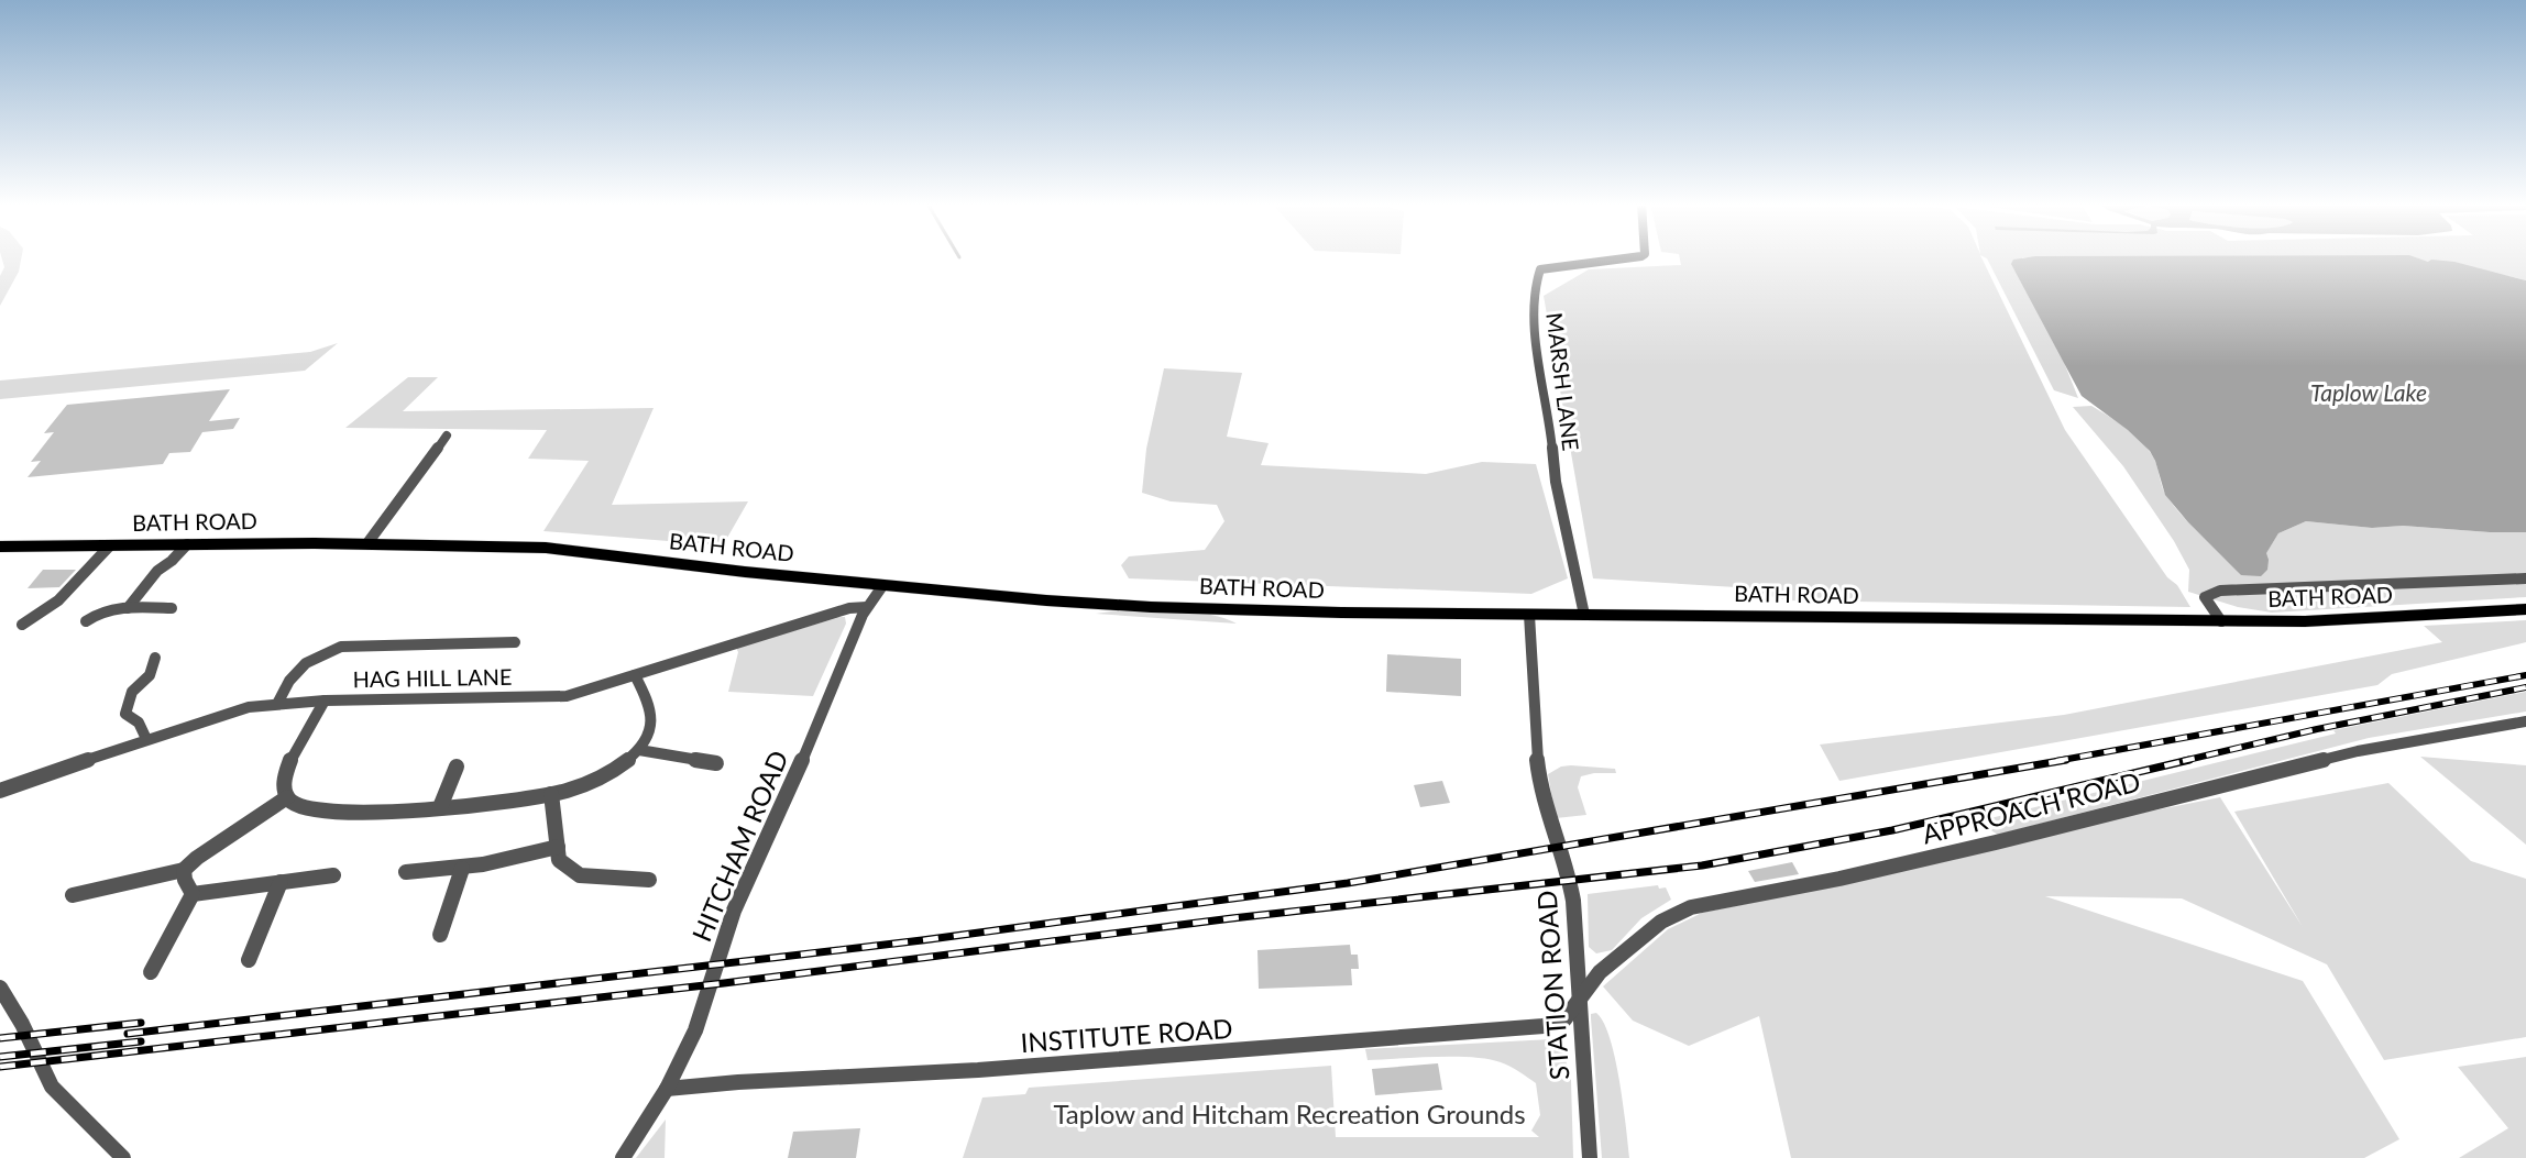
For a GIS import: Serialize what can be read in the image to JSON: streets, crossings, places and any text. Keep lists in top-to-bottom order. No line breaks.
{"streets":{"main road":["BATH ROAD"],"street":["MARSH LANE","HAG HILL LANE","APPROACH ROAD","HITCHAM ROAD","STATION ROAD","INSTITUTE ROAD"]},"crossings":[["MARSH LANE","BATH ROAD"],["BATH ROAD","HITCHAM ROAD"],["BATH ROAD","STATION ROAD"],["HAG HILL LANE","HITCHAM ROAD"],["APPROACH ROAD","STATION ROAD"],["APPROACH ROAD","INSTITUTE ROAD"],["HITCHAM ROAD","INSTITUTE ROAD"],["STATION ROAD","INSTITUTE ROAD"]],"water":["Taplow Lake"],"parks":["Taplow and Hitcham Recreation Grounds"]}
